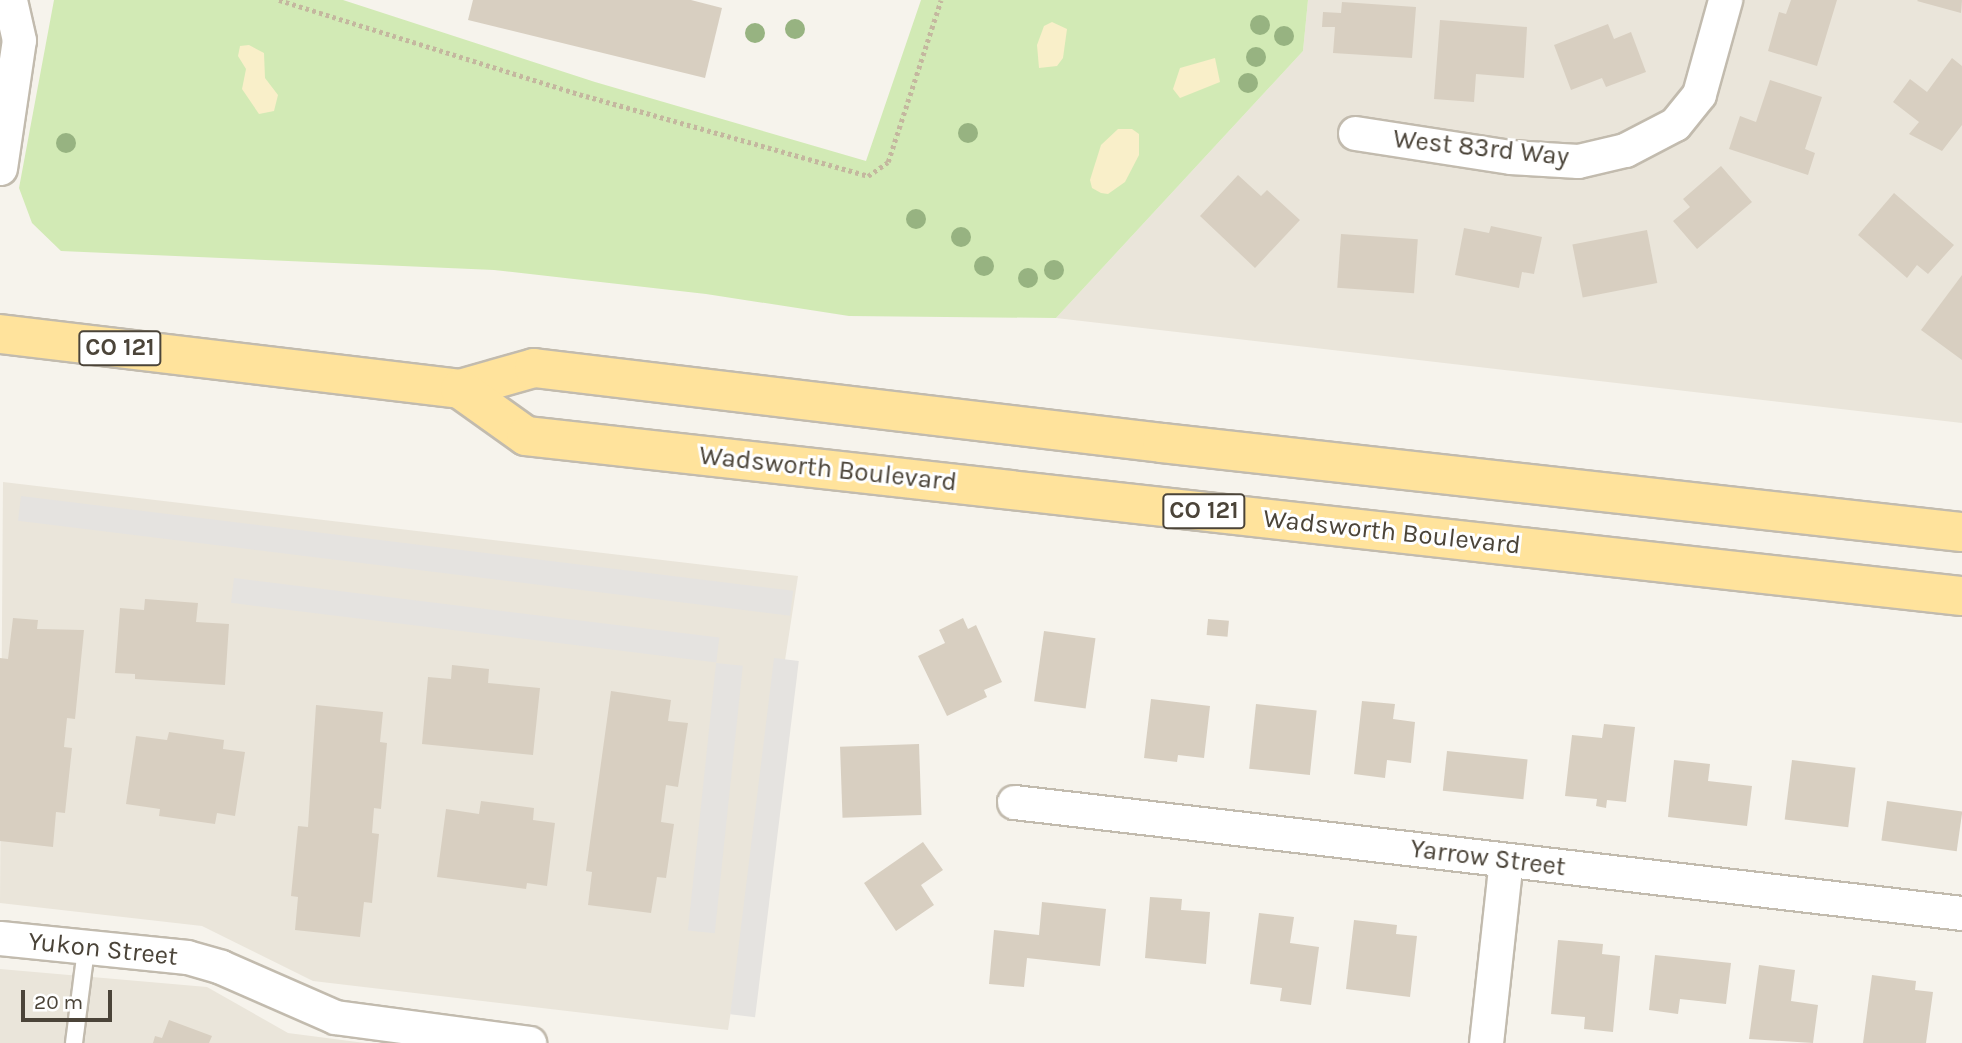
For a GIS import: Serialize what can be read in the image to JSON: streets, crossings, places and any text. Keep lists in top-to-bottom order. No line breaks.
{"streets":{"main road":["CO 121","Wadsworth Boulevard"],"street":["West 83rd Way","Yarrow Street","Yukon Street"]},"scale_bar":"20 m"}
